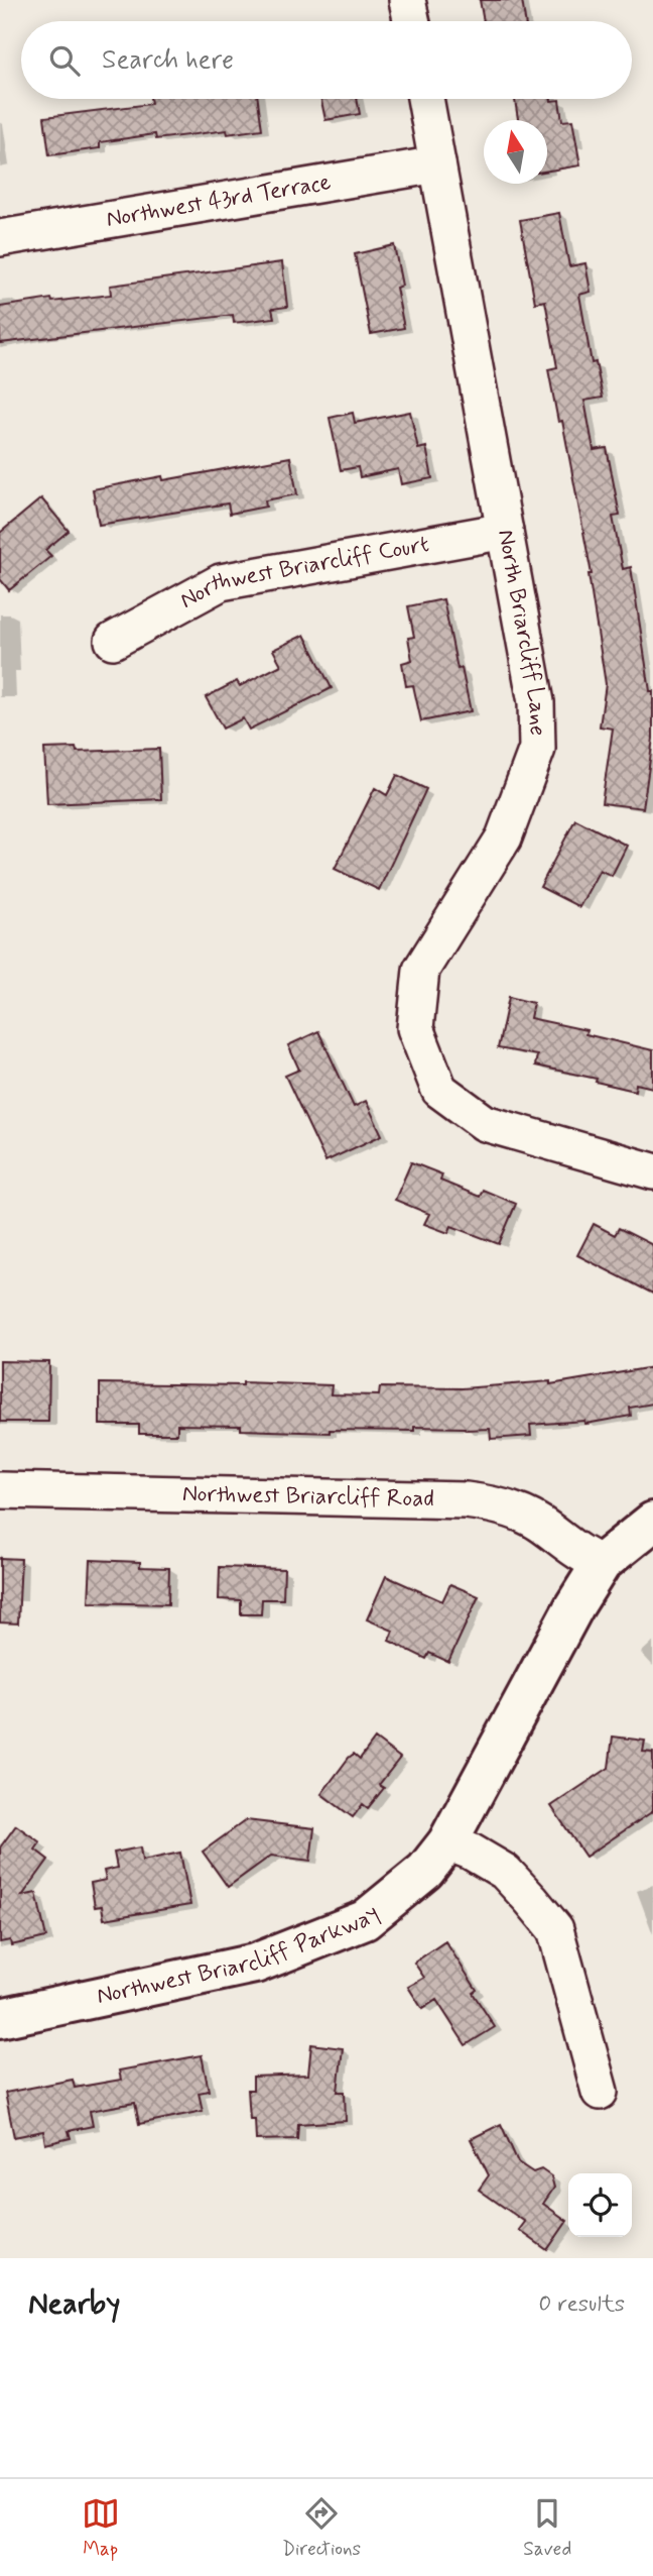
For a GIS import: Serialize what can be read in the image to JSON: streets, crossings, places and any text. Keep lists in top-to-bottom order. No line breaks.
{"streets":{"main road":["Northwest Briarcliff Parkway"],"street":["Northwest 43rd Terrace","Northwest Briarcliff Court","North Briarcliff Lane","Northwest Briarcliff Road"]},"crossings":[["Northwest 43rd Terrace","North Briarcliff Lane"],["Northwest Briarcliff Court","North Briarcliff Lane"],["Northwest Briarcliff Road","Northwest Briarcliff Parkway"]],"north":"top","page":{"search":"Search here","heading":["Nearby","0 results"],"nav":["Map","Directions","Saved"]}}
